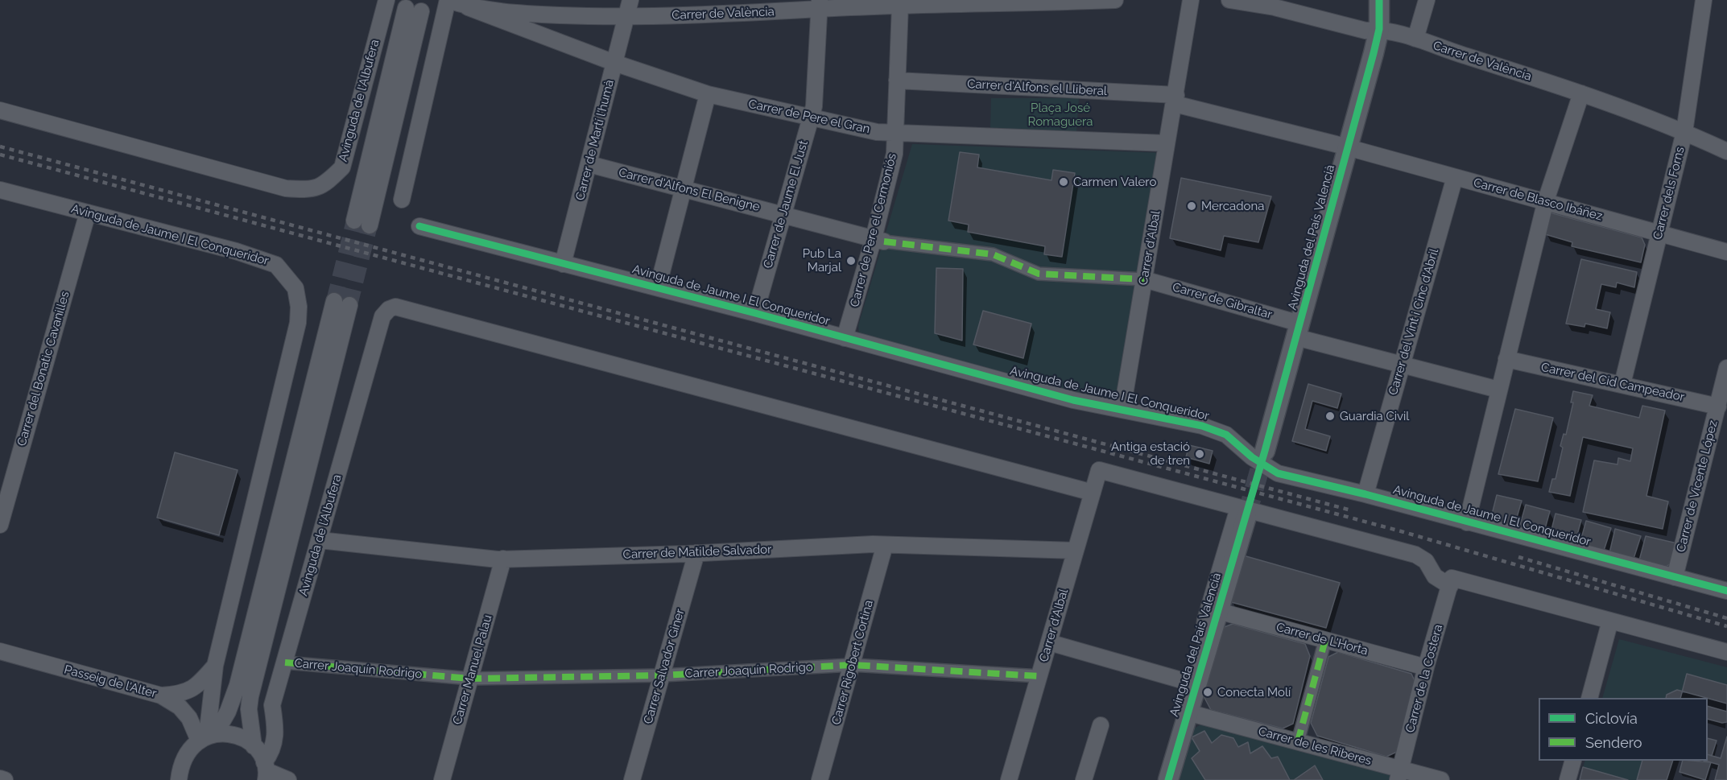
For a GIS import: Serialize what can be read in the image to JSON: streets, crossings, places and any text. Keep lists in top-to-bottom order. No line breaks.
{"streets":{"street":["Carrer de València","Carrer d'Alfons el Lliberal","Avinguda de l'Albufera","Carrer de Pere el Gran","Carrer de Martí l'humà","Carrer d'Alfons El Benigne","Carrer dels Forns","Carrer de Blasco Ibáñez","Carrer de Jaume El Just","Carrer de Pere el Cermoniós","Avinguda de Jaume I El Conqueridor","Avinguda del País Valencià","Carrer d'Albal","Carrer de Gibraltar","Carrer del Vint i Cinc d'Abril","Carrer del Bonatic Cavanilles","Carrer del Cid Campeador","Carrer de Vicente López","Carrer de Matilde Salvador","Carrer de L'Horta","Carrer Rigobert Cortina","Carrer Salvador Giner","Carrer Joaquín Rodrigo","Carrer Manuel Palau","Carrer de la Costera","Passeig de l'Alter","Carrer de les Riberes"]},"crossings":[["Carrer de València","Carrer de Pere el Gran"],["Carrer de València","Carrer de Martí l'humà"],["Carrer de València","Carrer dels Forns"],["Carrer de València","Carrer de Jaume El Just"],["Carrer de València","Carrer de Pere el Cermoniós"],["Carrer de València","Avinguda del País Valencià"],["Carrer d'Alfons el Lliberal","Carrer de Blasco Ibáñez"],["Carrer d'Alfons el Lliberal","Carrer de Pere el Cermoniós"],["Carrer d'Alfons el Lliberal","Avinguda del País Valencià"],["Carrer d'Alfons el Lliberal","Carrer d'Albal"],["Avinguda de l'Albufera","Carrer d'Albal"],["Avinguda de l'Albufera","Carrer de Matilde Salvador"],["Avinguda de l'Albufera","Carrer Joaquín Rodrigo"],["Carrer de Pere el Gran","Carrer de Martí l'humà"],["Carrer de Pere el Gran","Carrer de Jaume El Just"],["Carrer de Pere el Gran","Carrer de Pere el Cermoniós"],["Carrer de Pere el Gran","Carrer d'Albal"],["Carrer de Martí l'humà","Carrer d'Alfons El Benigne"],["Carrer de Martí l'humà","Avinguda de Jaume I El Conqueridor"],["Carrer d'Alfons El Benigne","Carrer de Jaume El Just"],["Carrer d'Alfons El Benigne","Carrer de Pere el Cermoniós"],["Carrer dels Forns","Carrer de Blasco Ibáñez"],["Carrer dels Forns","Carrer del Cid Campeador"],["Carrer de Blasco Ibáñez","Avinguda del País Valencià"],["Carrer de Blasco Ibáñez","Carrer del Vint i Cinc d'Abril"],["Carrer de Jaume El Just","Avinguda de Jaume I El Conqueridor"],["Carrer de Pere el Cermoniós","Avinguda de Jaume I El Conqueridor"],["Avinguda de Jaume I El Conqueridor","Carrer d'Albal"],["Avinguda de Jaume I El Conqueridor","Carrer del Vint i Cinc d'Abril"],["Avinguda de Jaume I El Conqueridor","Carrer del Bonatic Cavanilles"],["Avinguda de Jaume I El Conqueridor","Carrer de Vicente López"],["Avinguda del País Valencià","Carrer d'Albal"],["Avinguda del País Valencià","Carrer de Gibraltar"],["Avinguda del País Valencià","Carrer de L'Horta"],["Avinguda del País Valencià","Carrer de les Riberes"],["Carrer d'Albal","Carrer de Gibraltar"],["Carrer d'Albal","Carrer de Matilde Salvador"],["Carrer d'Albal","Carrer Joaquín Rodrigo"],["Carrer de Gibraltar","Carrer del Vint i Cinc d'Abril"],["Carrer del Cid Campeador","Carrer de Vicente López"],["Carrer de Matilde Salvador","Carrer Rigobert Cortina"],["Carrer de Matilde Salvador","Carrer Salvador Giner"],["Carrer de Matilde Salvador","Carrer Manuel Palau"],["Carrer de L'Horta","Carrer de la Costera"],["Carrer Rigobert Cortina","Carrer Joaquín Rodrigo"],["Carrer Salvador Giner","Carrer Joaquín Rodrigo"],["Carrer Joaquín Rodrigo","Carrer Manuel Palau"],["Carrer de la Costera","Carrer de les Riberes"]],"parks":["Plaça José Romaguera"],"places":["Carmen Valero","Mercadona","Pub La Marjal","Guardia Civil","Antiga estació de tren","Conecta Molí"],"legend":["Ciclovía","Sendero"]}
